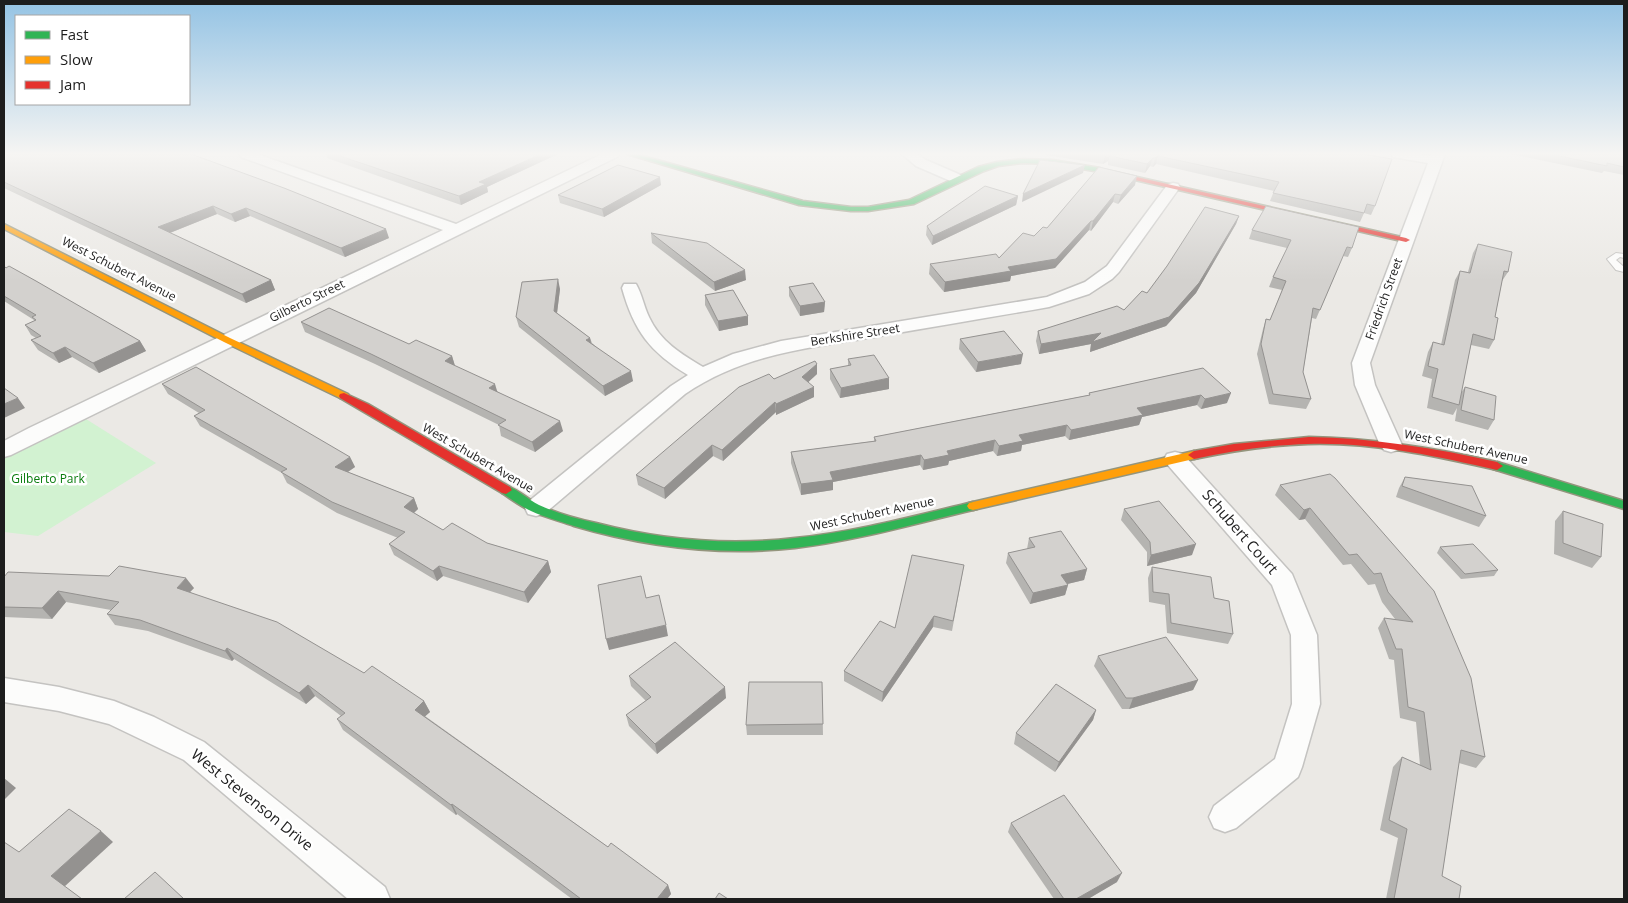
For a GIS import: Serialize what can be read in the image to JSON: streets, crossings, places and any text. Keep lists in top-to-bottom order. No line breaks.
{"streets":{"street":["West Schubert Avenue","Friedrich Street","Gilberto Street","Berkshire Street","Schubert Court","West Stevenson Drive"]},"crossings":[["West Schubert Avenue","Friedrich Street"],["West Schubert Avenue","Gilberto Street"],["West Schubert Avenue","Berkshire Street"],["West Schubert Avenue","Schubert Court"]],"parks":["Gilberto Park"],"legend":["Fast","Slow","Jam"]}
